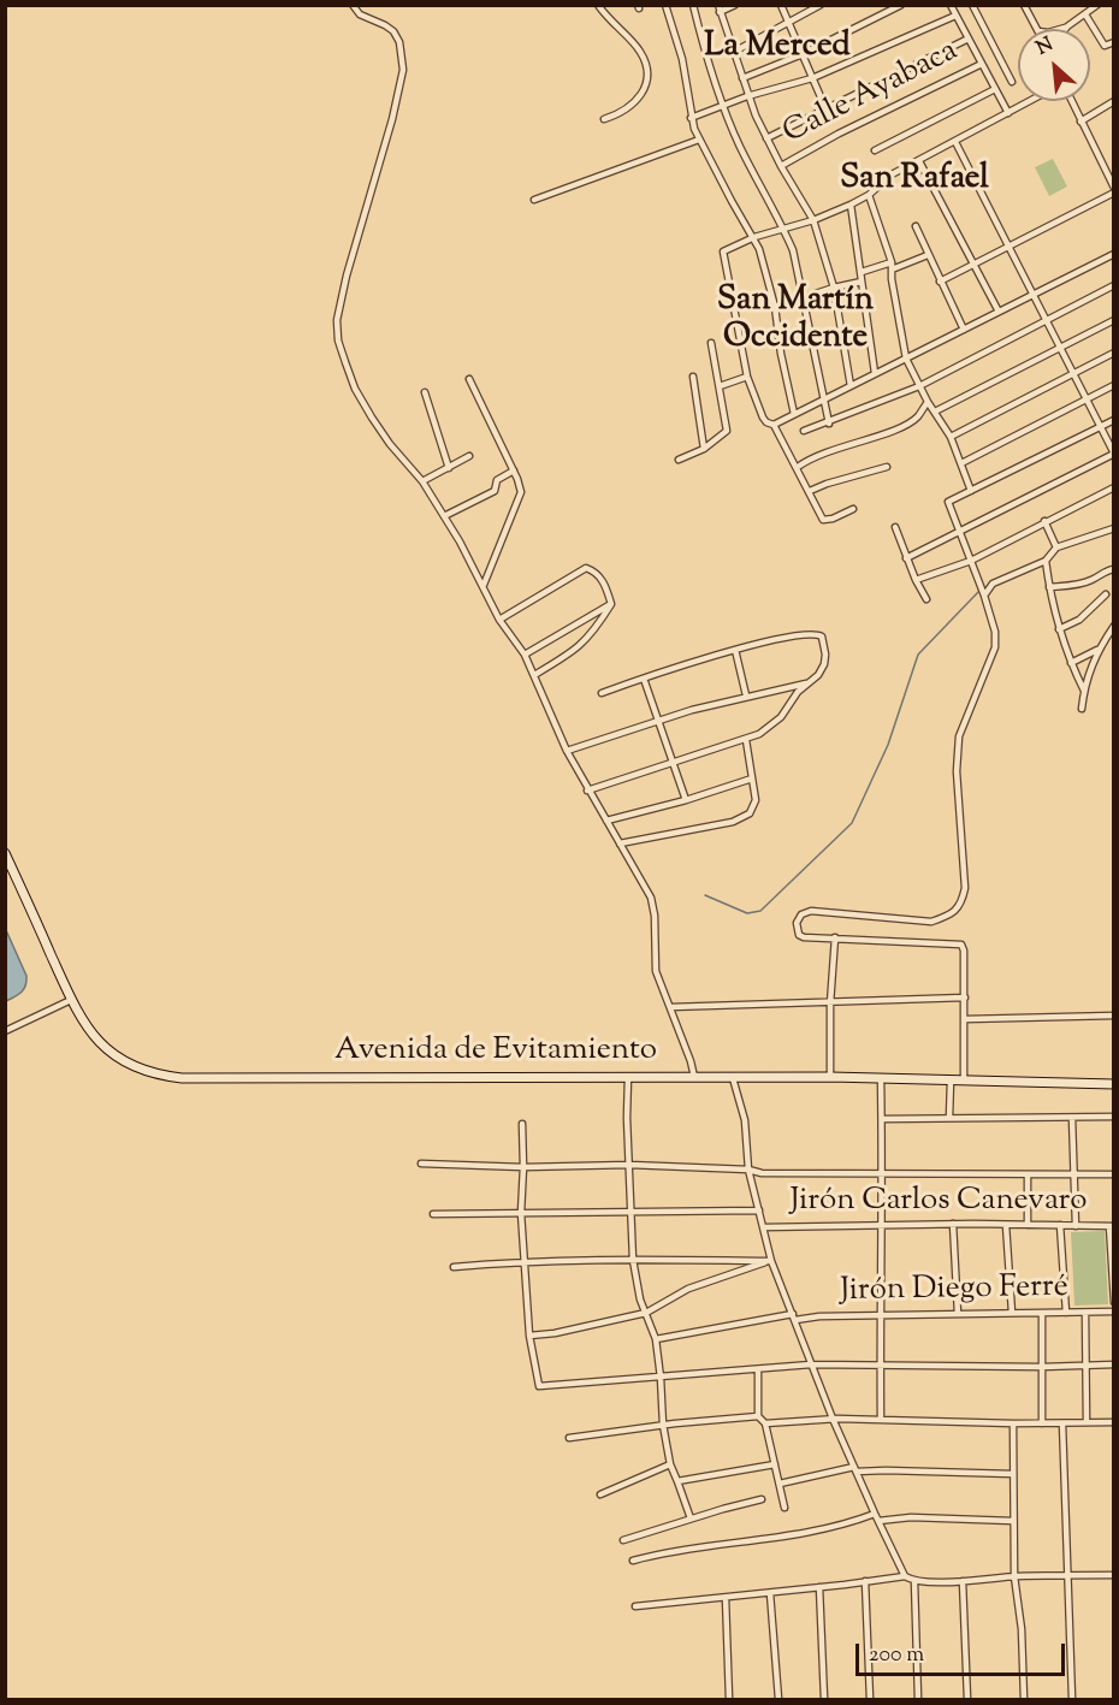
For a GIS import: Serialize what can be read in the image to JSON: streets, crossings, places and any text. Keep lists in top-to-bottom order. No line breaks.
{"streets":{"street":["Calle Ayabaca","Avenida de Evitamiento","Jirón Carlos Canevaro","Jirón Diego Ferré"]},"districts":["La Merced","San Rafael","San Martín Occidente"],"scale_bar":"200 m","north":"top left"}
